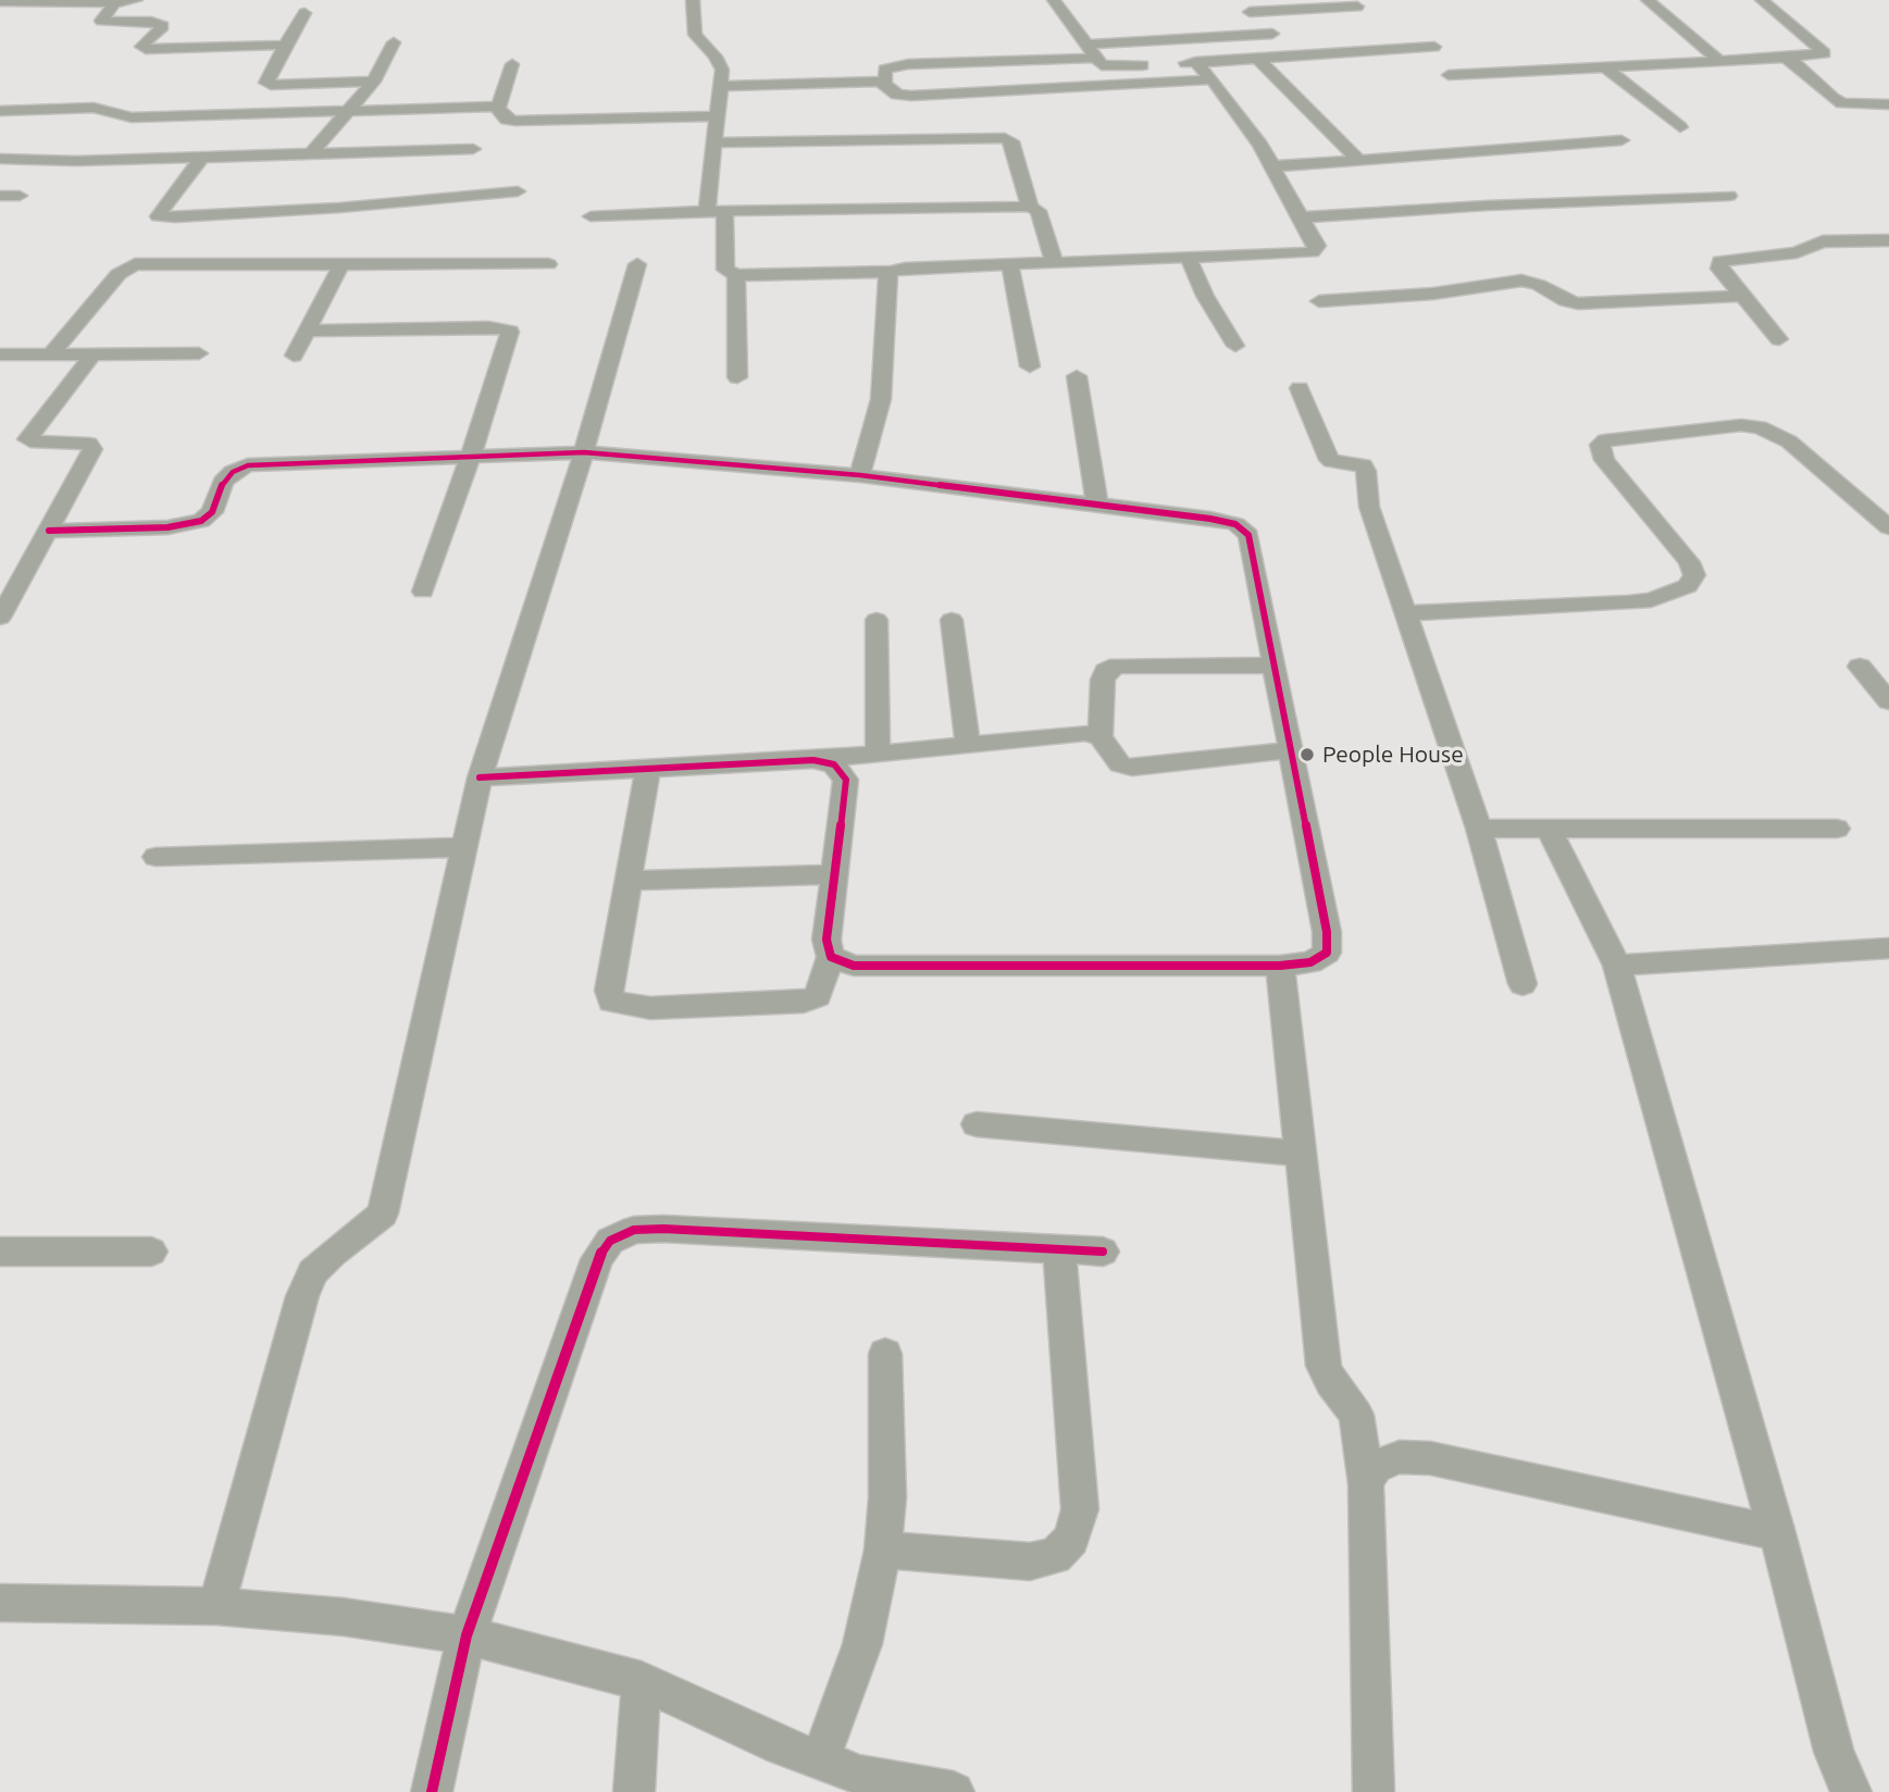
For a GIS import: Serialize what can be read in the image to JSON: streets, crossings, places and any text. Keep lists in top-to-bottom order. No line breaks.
{"places":["People House"]}
